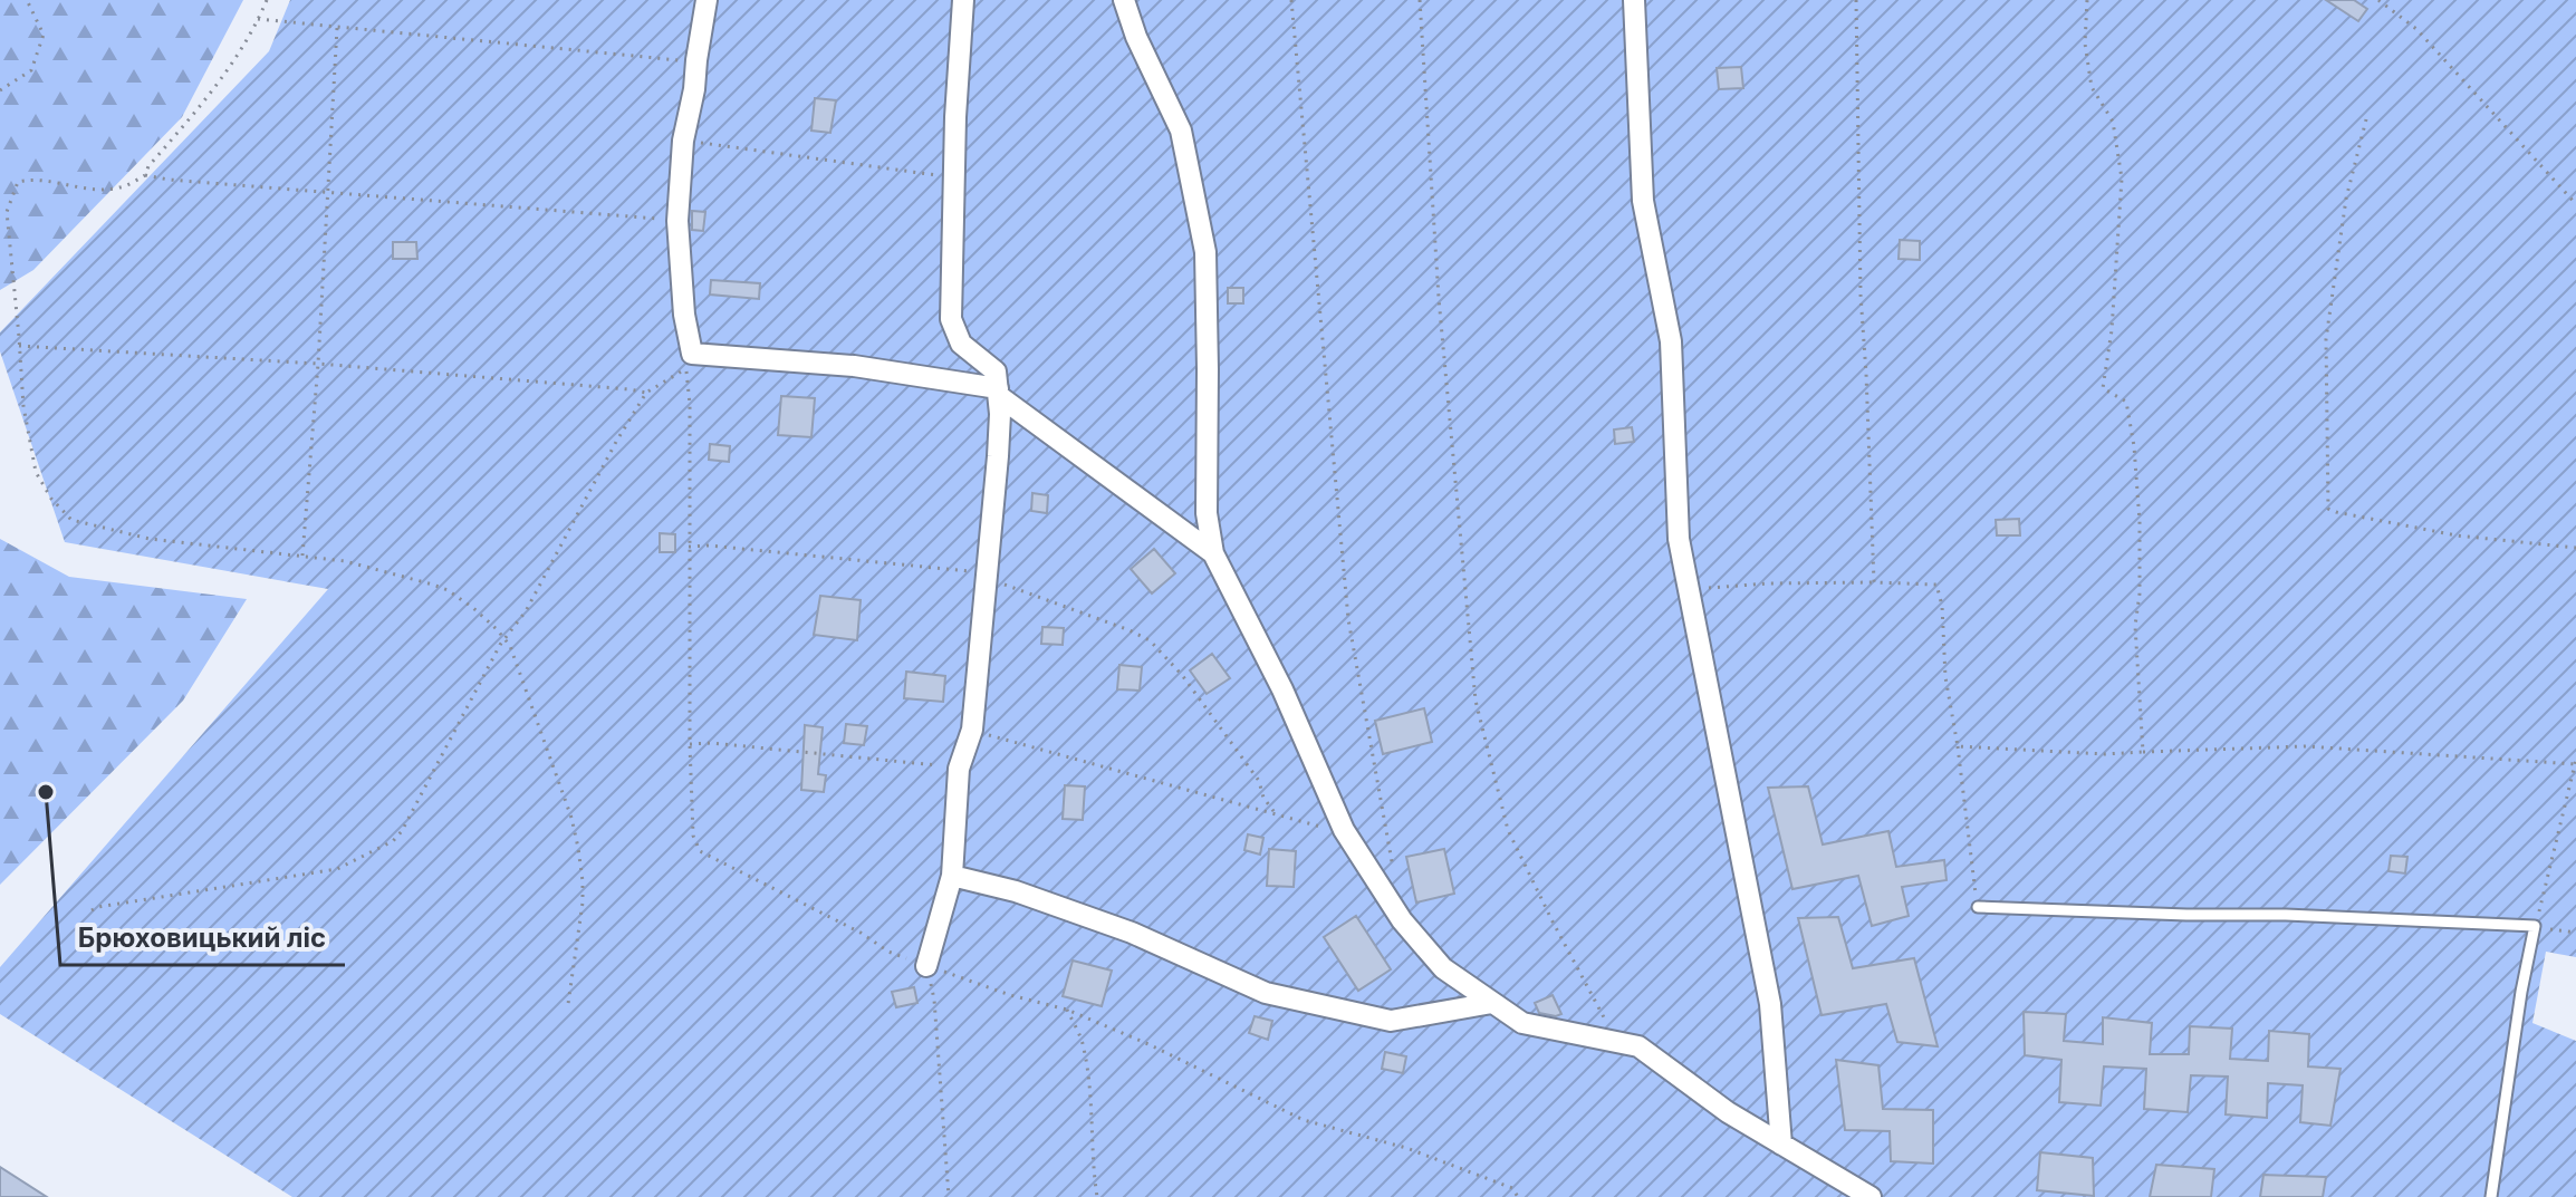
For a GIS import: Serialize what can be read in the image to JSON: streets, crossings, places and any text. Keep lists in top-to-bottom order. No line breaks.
{"places":["Брюховицький ліс"]}
